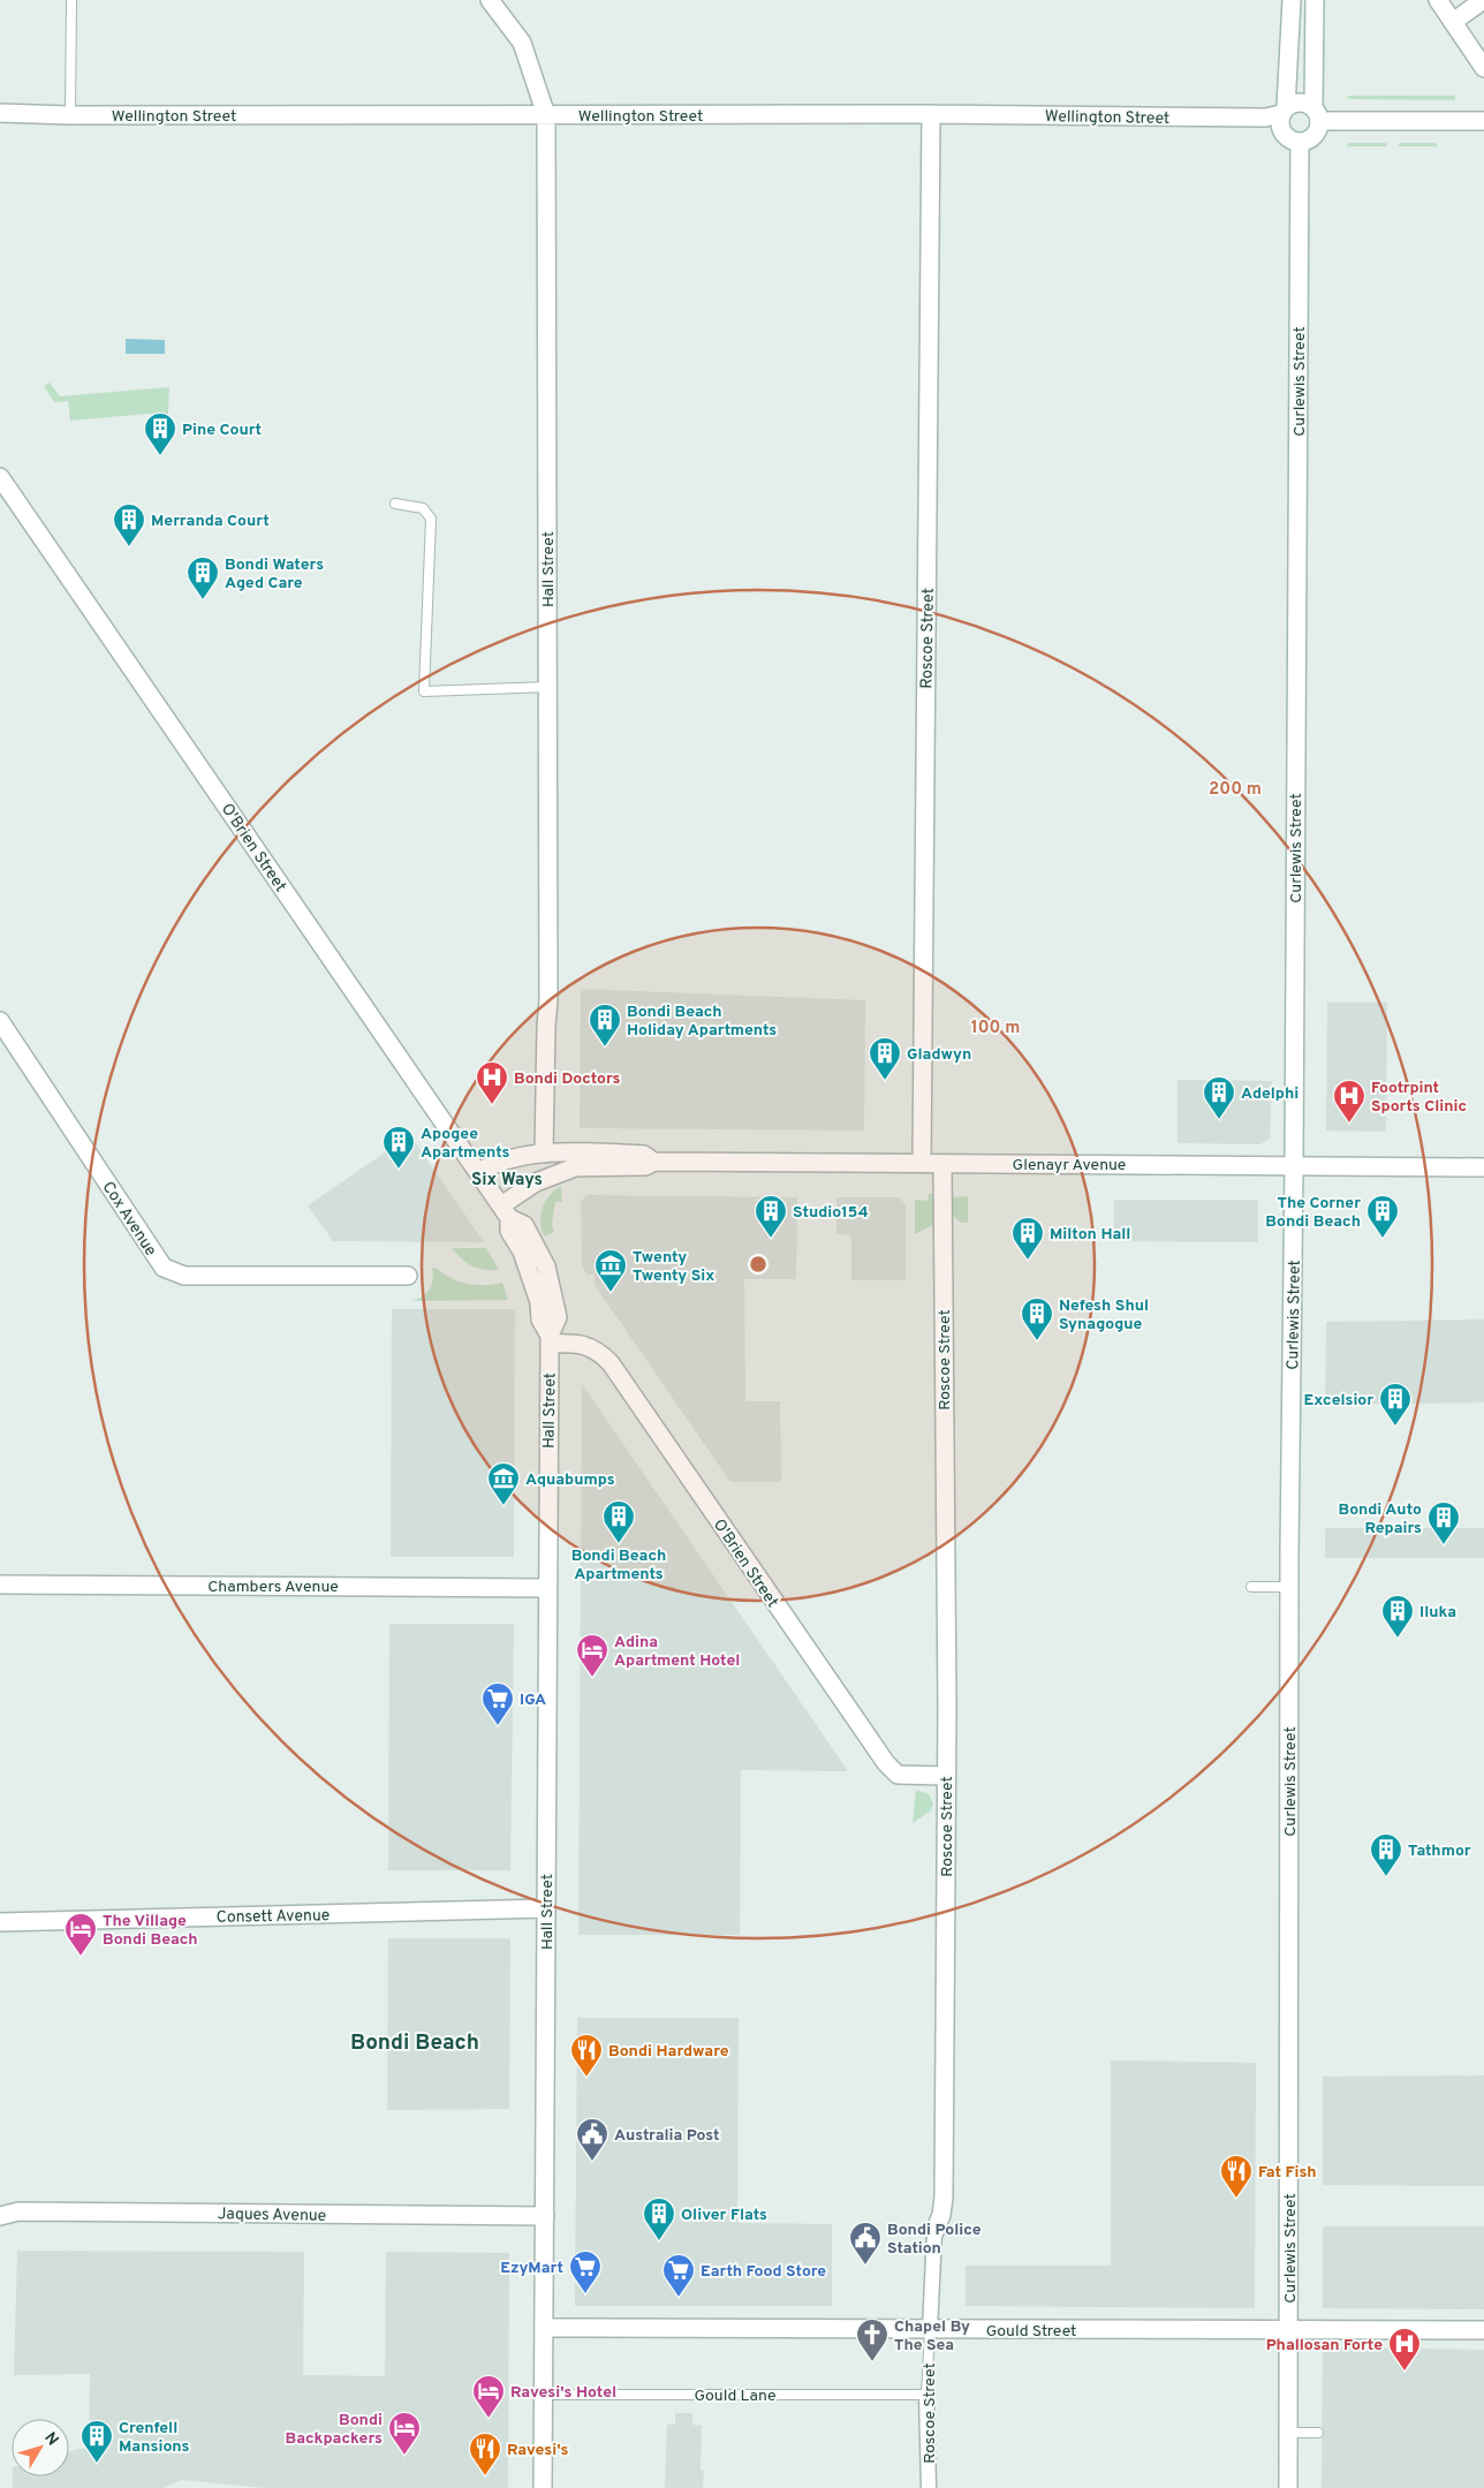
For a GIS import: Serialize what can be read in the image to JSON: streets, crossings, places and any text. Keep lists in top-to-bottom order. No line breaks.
{"streets":{"street":["Wellington Street","Curlewis Street","Hall Street","Roscoe Street","O'Brien Street","Glenayr Avenue","Cox Avenue","Chambers Avenue","Consett Avenue","Jaques Avenue","Gould Street"],"lane":["Gould Lane"]},"crossings":[["Wellington Street","Curlewis Street"],["Wellington Street","Hall Street"],["Wellington Street","Roscoe Street"],["Curlewis Street","Glenayr Avenue"],["Curlewis Street","Gould Street"],["Hall Street","O'Brien Street"],["Hall Street","Glenayr Avenue"],["Hall Street","Chambers Avenue"],["Hall Street","Consett Avenue"],["Hall Street","Jaques Avenue"],["Hall Street","Gould Street"],["Hall Street","Gould Lane"],["Roscoe Street","O'Brien Street"],["Roscoe Street","Glenayr Avenue"],["Roscoe Street","Gould Street"],["Roscoe Street","Gould Lane"],["O'Brien Street","Glenayr Avenue"]],"districts":["Six Ways","Bondi Beach"],"places":{"building":["Pine Court","Merranda Court","Bondi Waters Aged Care","Bondi Beach Holiday Apartments","Gladwyn","Adelphi","Apogee Apartments","Studio154","The Corner Bondi Beach","Milton Hall","Nefesh Shul Synagogue","Excelsior","Bondi Beach Apartments","Bondi Auto Repairs","Iluka","Tathmor","Oliver Flats","Crenfell Mansions"],"hospital":["Bondi Doctors","Footrpint Sports Clinic","Phallosan Forte"],"museum":["Twenty Twenty Six","Aquabumps"],"hotel":["Adina Apartment Hotel","The Village Bondi Beach","Ravesi's Hotel","Bondi Backpackers"],"supermarket":["IGA","EzyMart","Earth Food Store"],"restaurant":["Bondi Hardware","Fat Fish","Ravesi's"],"public building":["Australia Post","Bondi Police Station"],"church":["Chapel By The Sea"]},"north":"top right","rings":["200 m","100 m"]}
